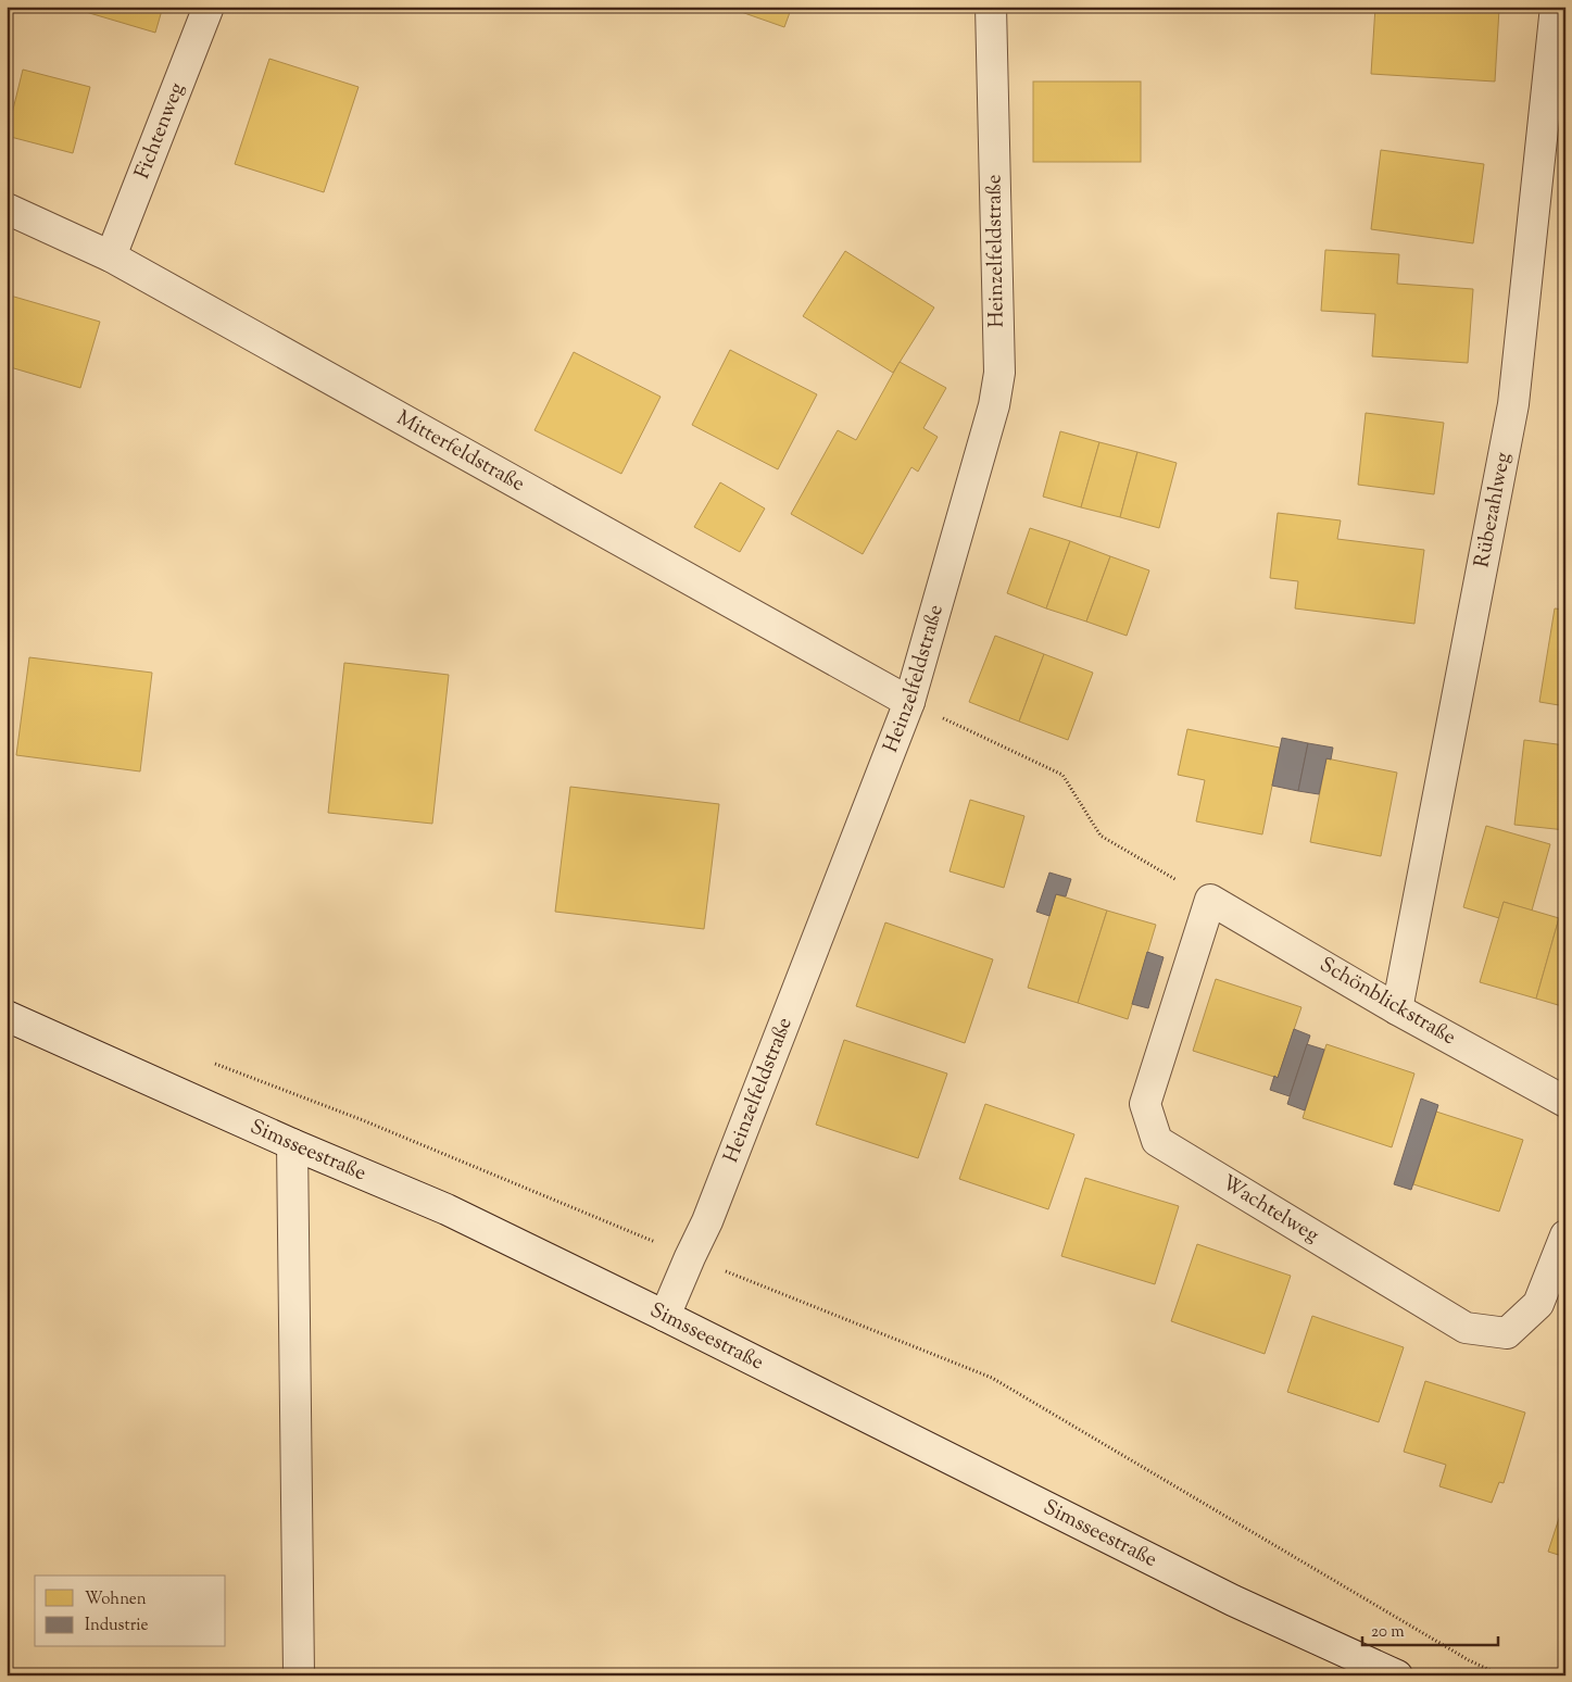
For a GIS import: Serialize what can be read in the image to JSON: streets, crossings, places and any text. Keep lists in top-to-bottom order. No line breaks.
{"streets":{"street":["Fichtenweg","Heinzelfeldstraße","Mitterfeldstraße","Rübezahlweg","Schönblickstraße","Simsseestraße","Wachtelweg"]},"crossings":[["Fichtenweg","Mitterfeldstraße"],["Heinzelfeldstraße","Mitterfeldstraße"],["Heinzelfeldstraße","Simsseestraße"],["Rübezahlweg","Schönblickstraße"],["Schönblickstraße","Wachtelweg"]],"legend":["Wohnen","Industrie"],"scale_bar":"20 m"}
